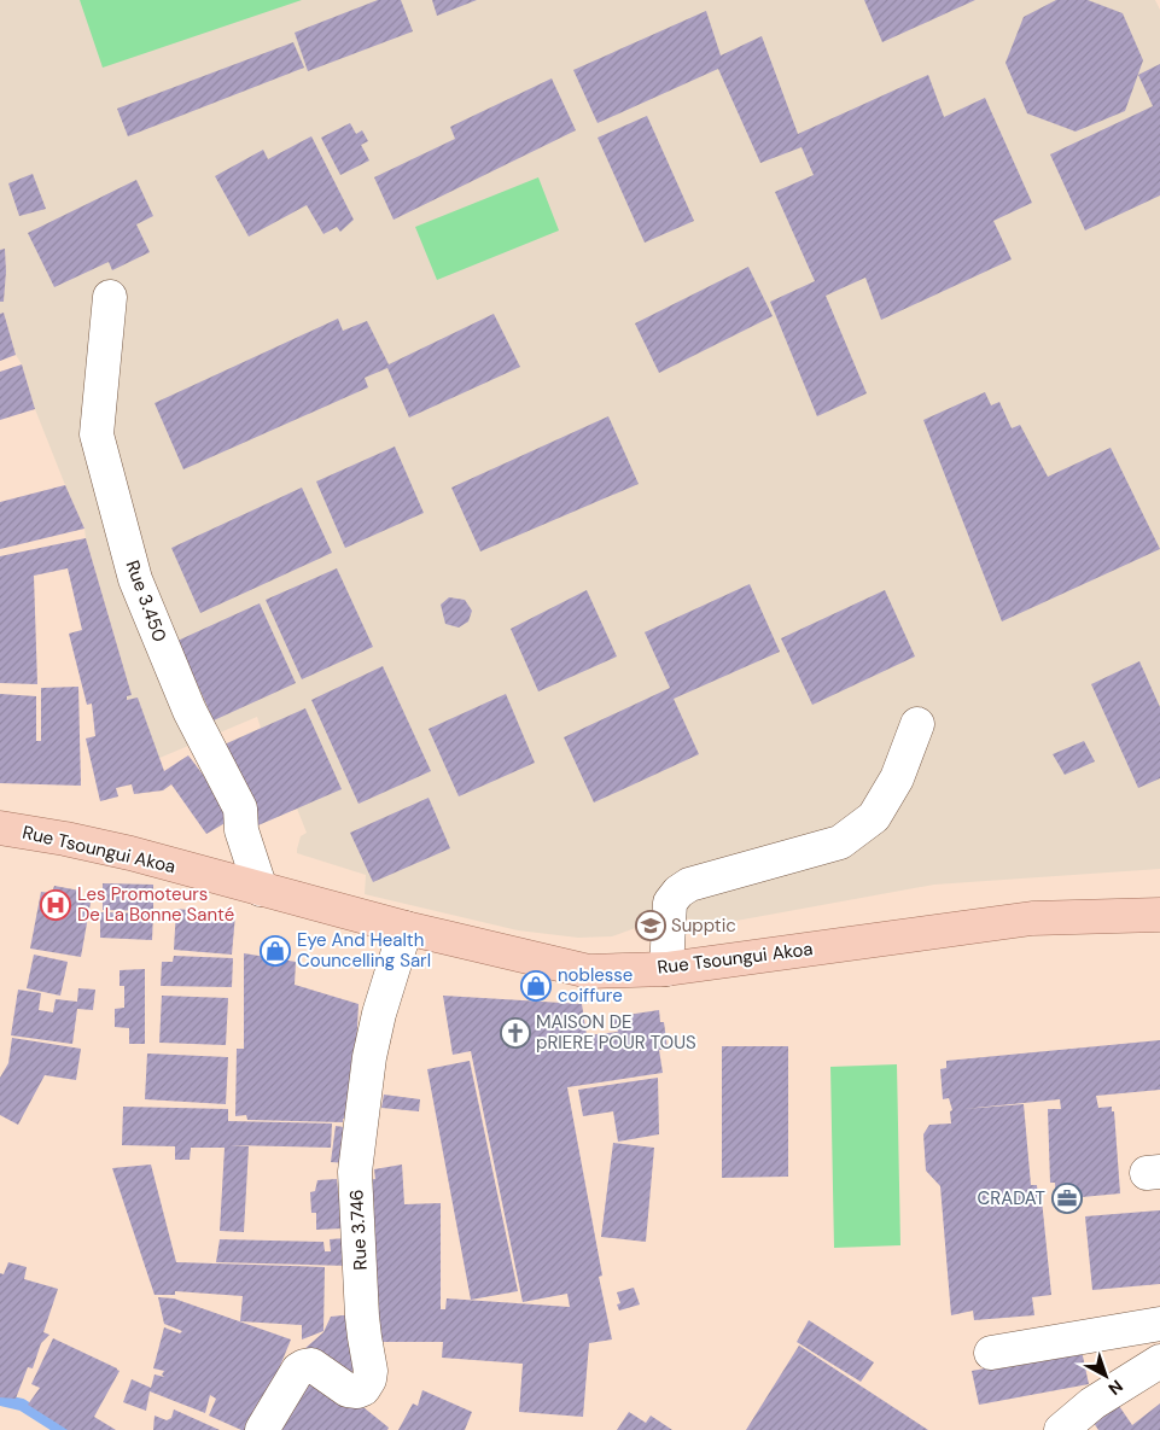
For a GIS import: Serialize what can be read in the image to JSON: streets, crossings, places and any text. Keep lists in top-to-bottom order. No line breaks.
{"streets":{"main road":["Rue Tsoungui Akoa"],"street":["Rue 3.450","Rue 3.746"]},"crossings":[["Rue 3.450","Rue Tsoungui Akoa"],["Rue Tsoungui Akoa","Rue 3.746"]],"places":{"hospital":["Les Promoteurs De La Bonne Santé"],"school or university":["Supptic"],"shop":["Eye And Health Councelling Sarl","noblesse coiffure"],"church":["MAISON DE pRIERE POUR TOUS"],"office":["CRADAT"]},"north":"bottom right"}
